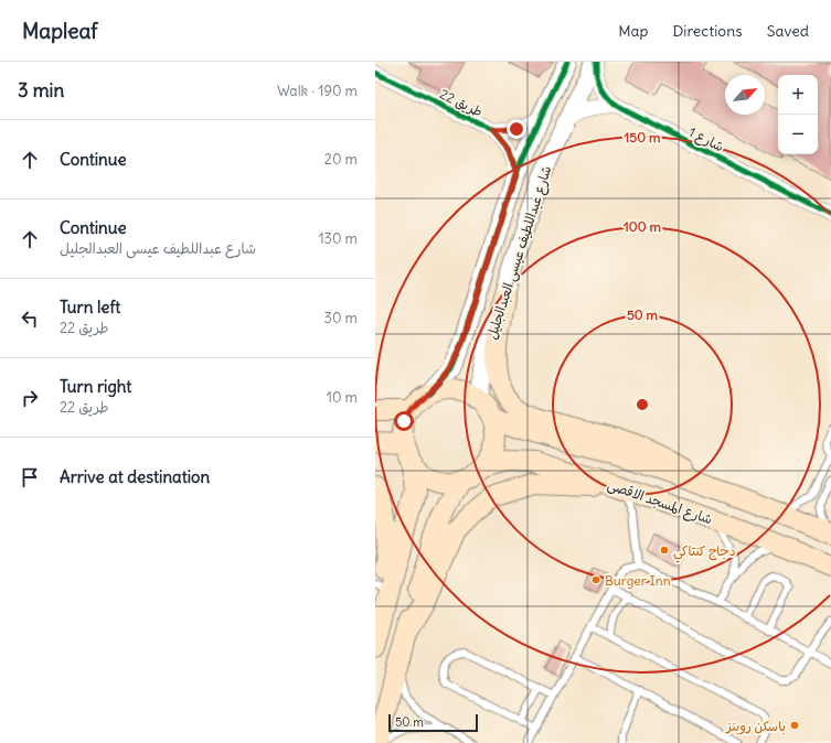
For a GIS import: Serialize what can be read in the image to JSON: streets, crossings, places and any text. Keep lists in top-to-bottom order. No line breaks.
{"streets":{"main road":["شارع المسجد الاقصى"],"street":["طريق 22","شارع 1","شارع عبداللطيف عيسى العبدالجليل"]},"crossings":[["طريق 22","شارع عبداللطيف عيسى العبدالجليل"],["شارع 1","شارع عبداللطيف عيسى العبدالجليل"],["شارع عبداللطيف عيسى العبدالجليل","شارع المسجد الاقصى"]],"places":["دجاج كنتاكي","Burger Inn","باسكن روبنز"],"scale_bar":"50 m","north":"top right","page":{"header":"Mapleaf","nav":["Map","Directions","Saved"],"heading":["3 min","Walk · 190 m"],"map_buttons":["+","−"],"list":[["Continue","20 m"],["Continue","شارع عبداللطيف عيسى العبدالجليل","130 m"],["Turn left","طريق 22","30 m"],["Turn right","طريق 22","10 m"],"Arrive at destination"],"scale":"50 m"},"rings":["150 m","100 m","50 m"]}
